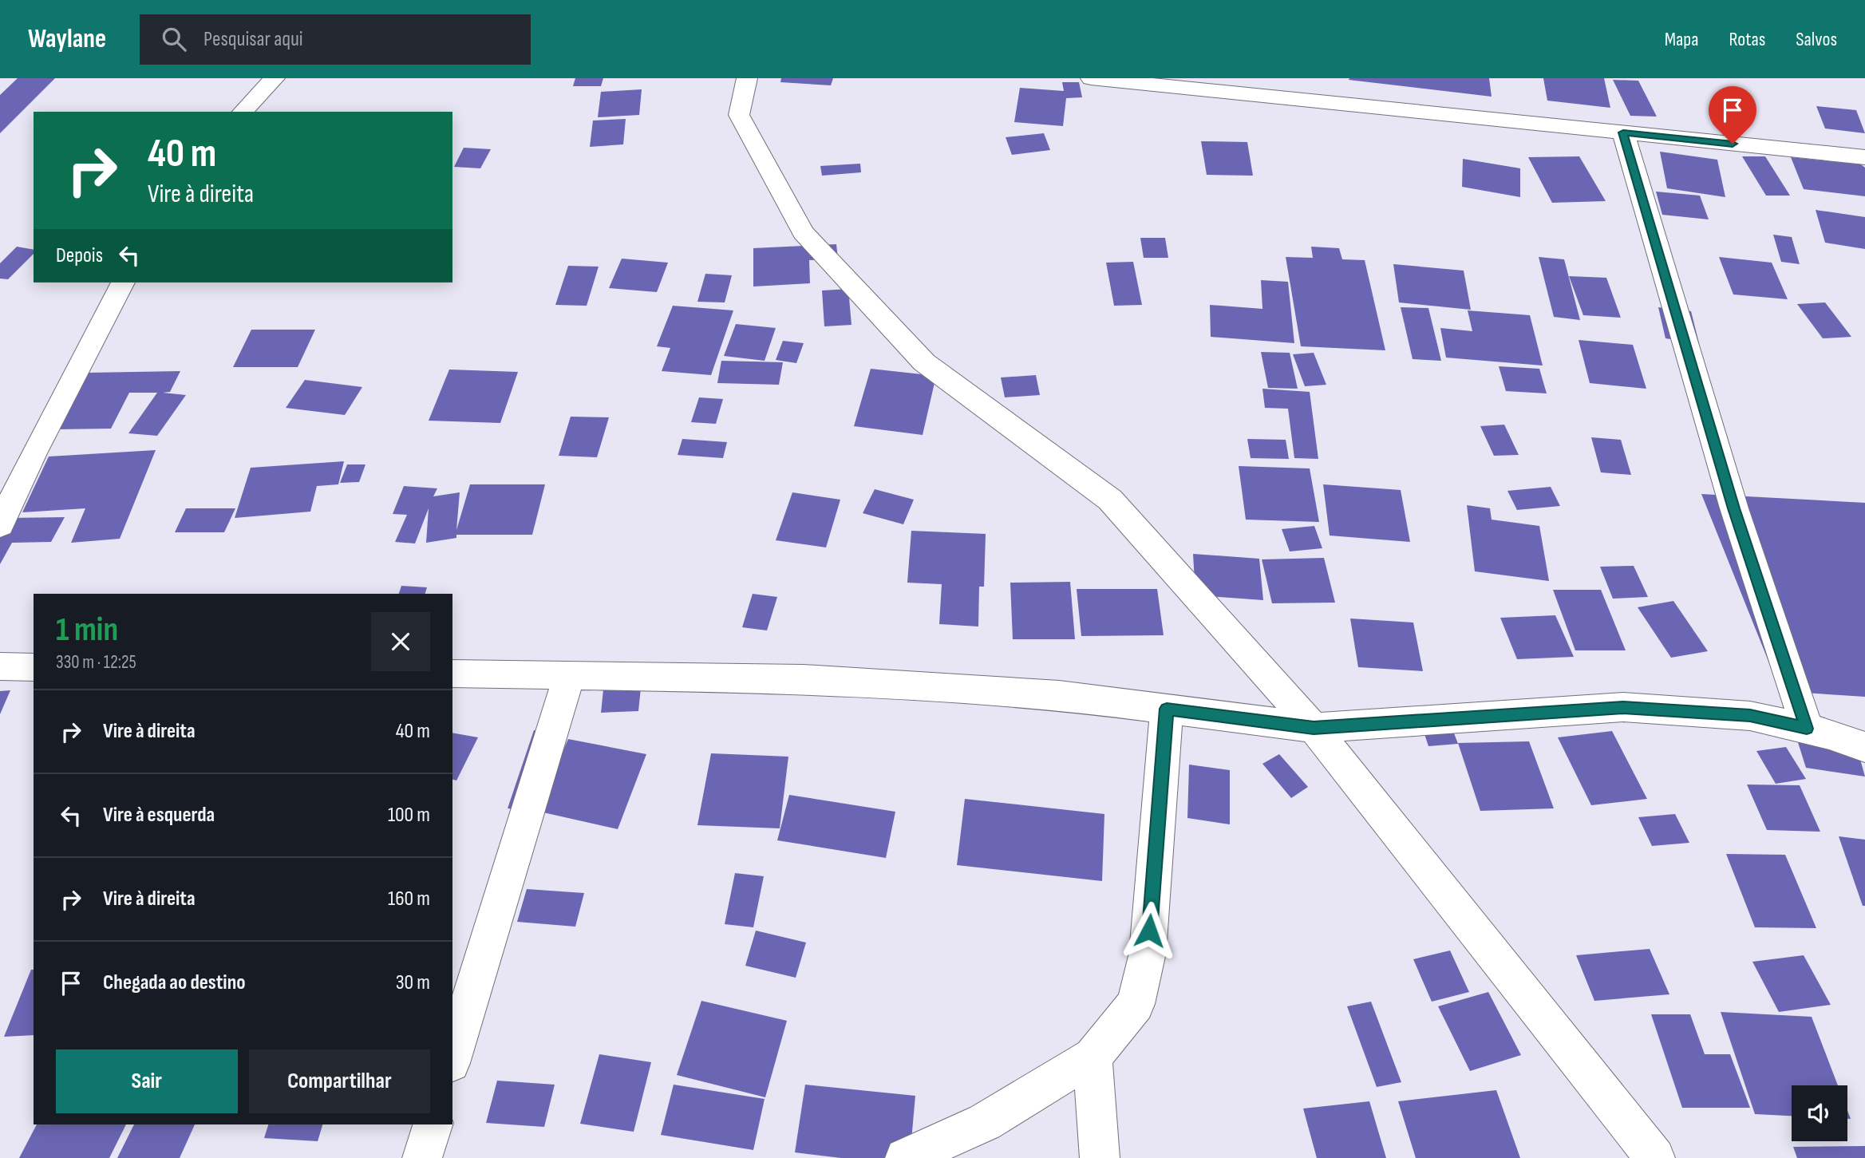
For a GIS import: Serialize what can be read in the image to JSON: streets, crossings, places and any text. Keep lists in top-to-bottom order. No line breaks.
{"page":{"header":"Waylane","search":"Pesquisar aqui","nav":["Mapa","Rotas","Salvos"],"turn":["40 m","Vire à direita"],"then":"Depois","heading":["1 min","330 m · 12:25"],"list":[{"name":"Vire à direita","value":"40 m"},{"name":"Vire à esquerda","value":"100 m"},{"name":"Vire à direita","value":"160 m"},{"name":"Chegada ao destino","value":"30 m"}],"buttons":["Sair","Compartilhar"]}}
